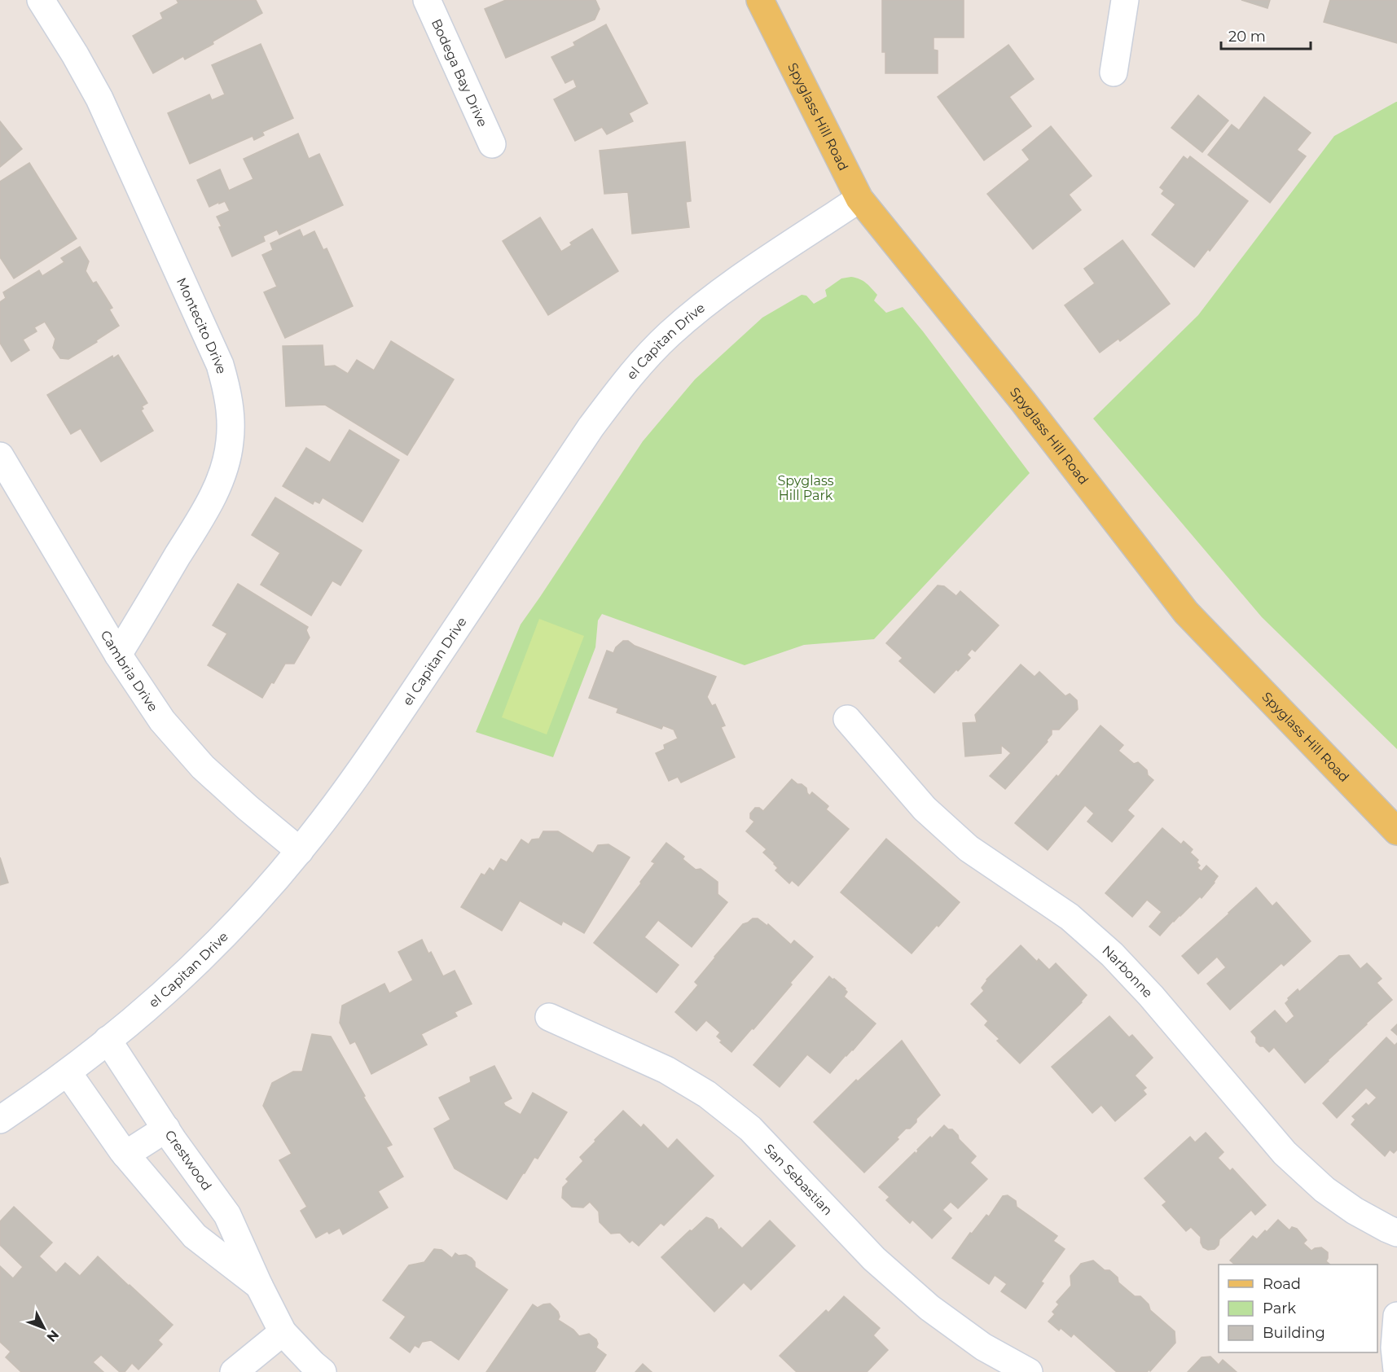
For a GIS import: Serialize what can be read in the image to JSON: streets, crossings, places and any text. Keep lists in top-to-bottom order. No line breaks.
{"streets":{"main road":["Spyglass Hill Road"],"street":["Bodega Bay Drive","Montecito Drive","el Capitan Drive","Cambria Drive","Narbonne","Crestwood","San Sebastian"]},"crossings":[["Spyglass Hill Road","el Capitan Drive"],["Montecito Drive","Cambria Drive"],["el Capitan Drive","Cambria Drive"],["el Capitan Drive","Crestwood"]],"parks":["Spyglass Hill Park"],"legend":["Road","Park","Building"],"scale_bar":"20 m","north":"bottom right"}
